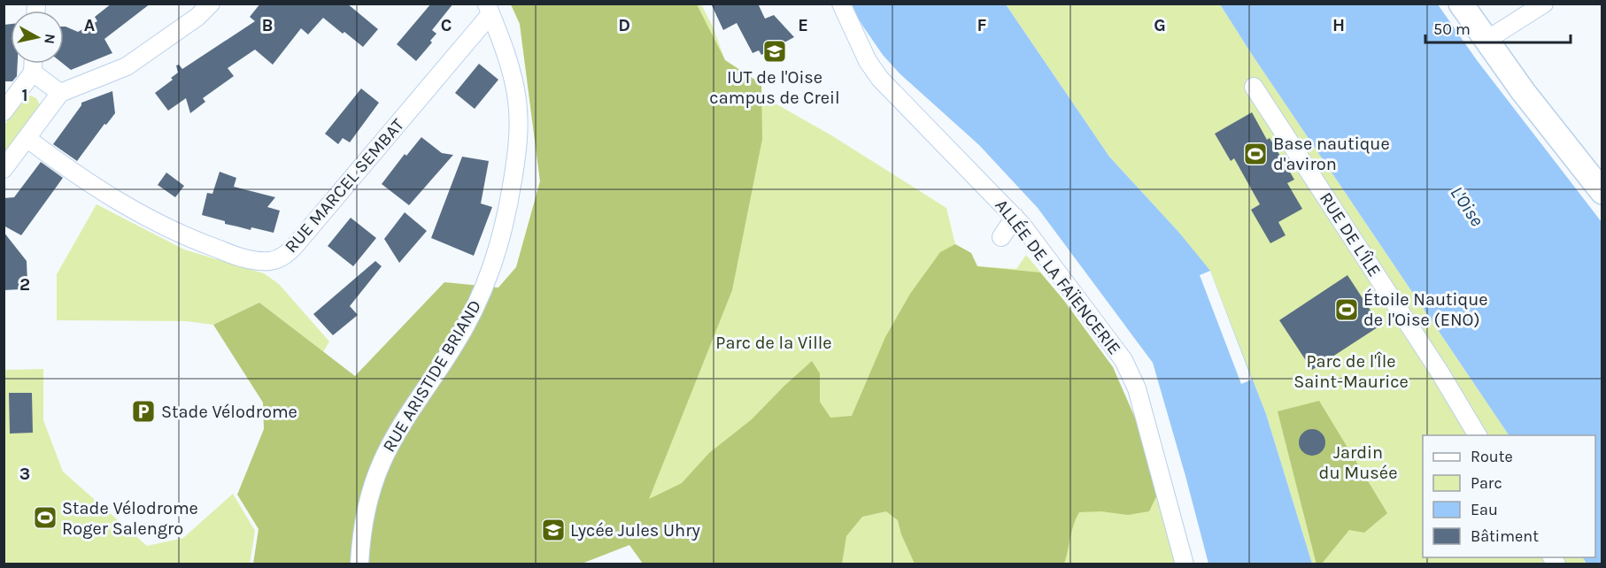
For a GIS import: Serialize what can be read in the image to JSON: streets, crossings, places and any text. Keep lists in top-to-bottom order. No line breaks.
{"streets":{"street":["RUE MARCEL SEMBAT","RUE DE L'ÎLE","ALLÉE DE LA FAÏENCERIE","RUE ARISTIDE BRIAND"]},"crossings":[["RUE MARCEL SEMBAT","RUE ARISTIDE BRIAND"]],"water":["L'Oise"],"parks":["Parc de la Ville","Parc de l'Île Saint-Maurice","Jardin du Musée"],"places":{"school or university":["IUT de l'Oise campus de Creil","Lycée Jules Uhry"],"sports":["Base nautique d'aviron","Étoile Nautique de l'Oise (ENO)","Stade Vélodrome Roger Salengro"],"parking":["Stade Vélodrome"]},"legend":["Route","Parc","Eau","Bâtiment"],"scale_bar":"50 m","north":"right","grid":{"columns":["A","B","C","D","E","F","G","H"],"rows":["1","2","3"]}}
